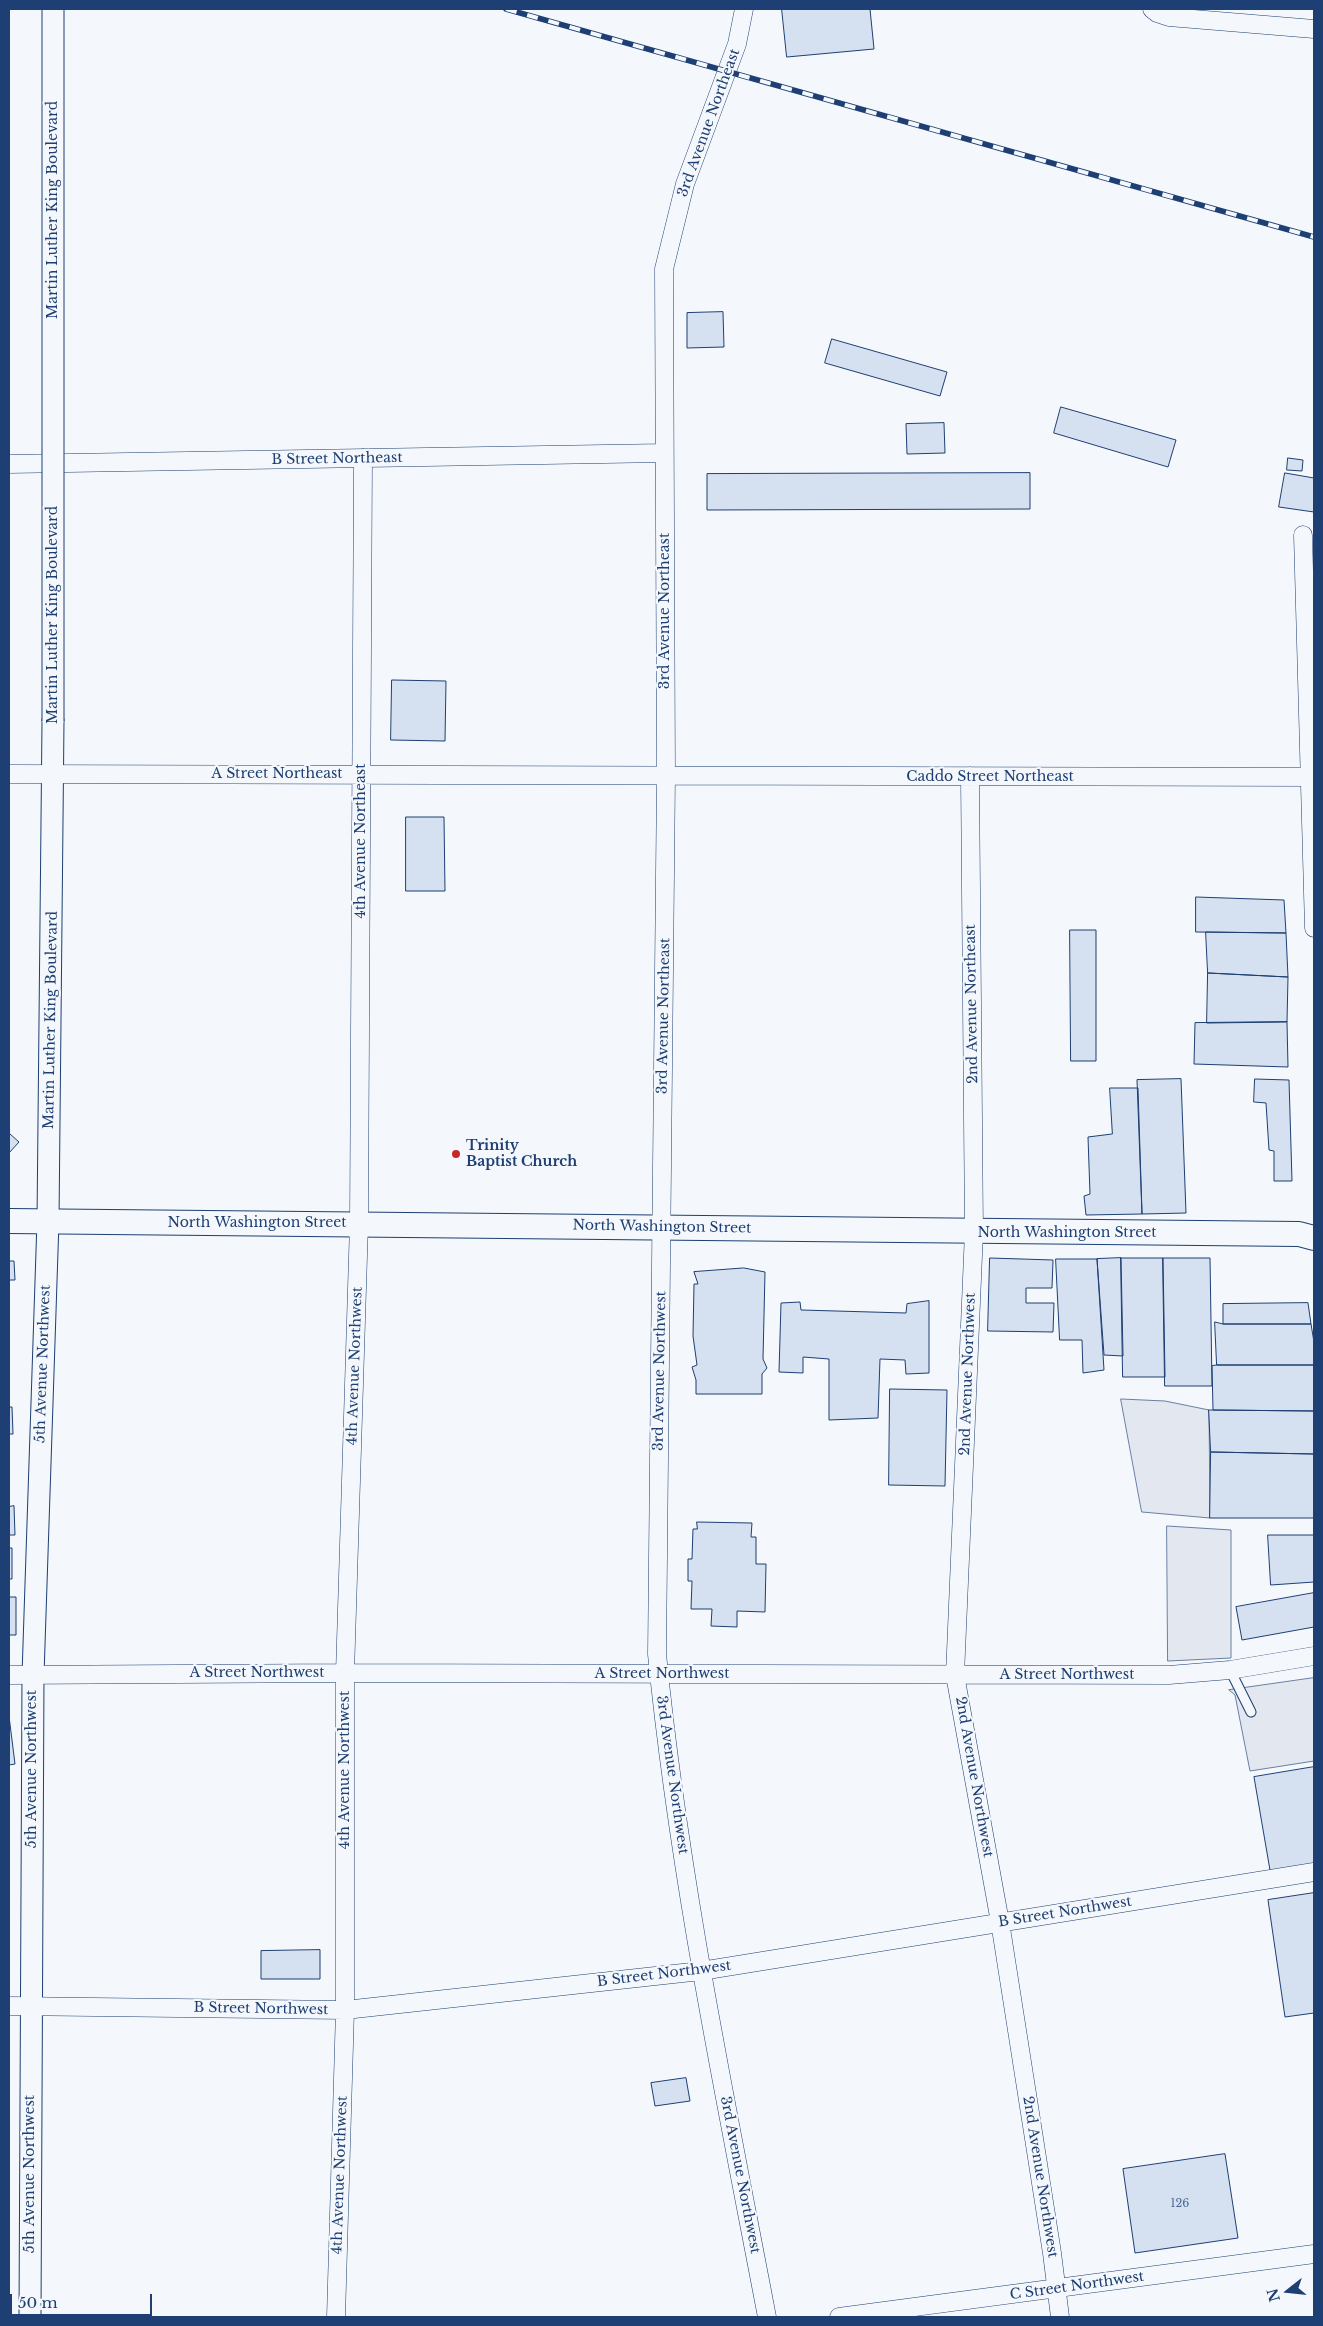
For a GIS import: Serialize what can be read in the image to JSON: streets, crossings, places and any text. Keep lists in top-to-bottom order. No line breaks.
{"streets":{"main road":["North Washington Street"],"street":["3rd Avenue Northeast","Martin Luther King Boulevard","B Street Northeast","A Street Northeast","Caddo Street Northeast","4th Avenue Northeast","2nd Avenue Northeast","5th Avenue Northwest","4th Avenue Northwest","3rd Avenue Northwest","2nd Avenue Northwest","A Street Northwest","B Street Northwest","C Street Northwest"]},"crossings":[["3rd Avenue Northeast","B Street Northeast"],["3rd Avenue Northeast","A Street Northeast"],["3rd Avenue Northeast","Caddo Street Northeast"],["3rd Avenue Northeast","North Washington Street"],["3rd Avenue Northeast","3rd Avenue Northwest"],["Martin Luther King Boulevard","A Street Northeast"],["Martin Luther King Boulevard","North Washington Street"],["Martin Luther King Boulevard","5th Avenue Northwest"],["B Street Northeast","4th Avenue Northeast"],["A Street Northeast","Caddo Street Northeast"],["A Street Northeast","4th Avenue Northeast"],["Caddo Street Northeast","2nd Avenue Northeast"],["4th Avenue Northeast","North Washington Street"],["4th Avenue Northeast","4th Avenue Northwest"],["2nd Avenue Northeast","North Washington Street"],["2nd Avenue Northeast","2nd Avenue Northwest"],["North Washington Street","5th Avenue Northwest"],["North Washington Street","4th Avenue Northwest"],["North Washington Street","3rd Avenue Northwest"],["North Washington Street","2nd Avenue Northwest"],["5th Avenue Northwest","A Street Northwest"],["5th Avenue Northwest","B Street Northwest"],["4th Avenue Northwest","A Street Northwest"],["4th Avenue Northwest","B Street Northwest"],["3rd Avenue Northwest","A Street Northwest"],["3rd Avenue Northwest","B Street Northwest"],["2nd Avenue Northwest","A Street Northwest"],["2nd Avenue Northwest","B Street Northwest"],["2nd Avenue Northwest","C Street Northwest"]],"places":["Trinity Baptist Church"],"house_numbers":["126"],"scale_bar":"50 m","north":"left"}
